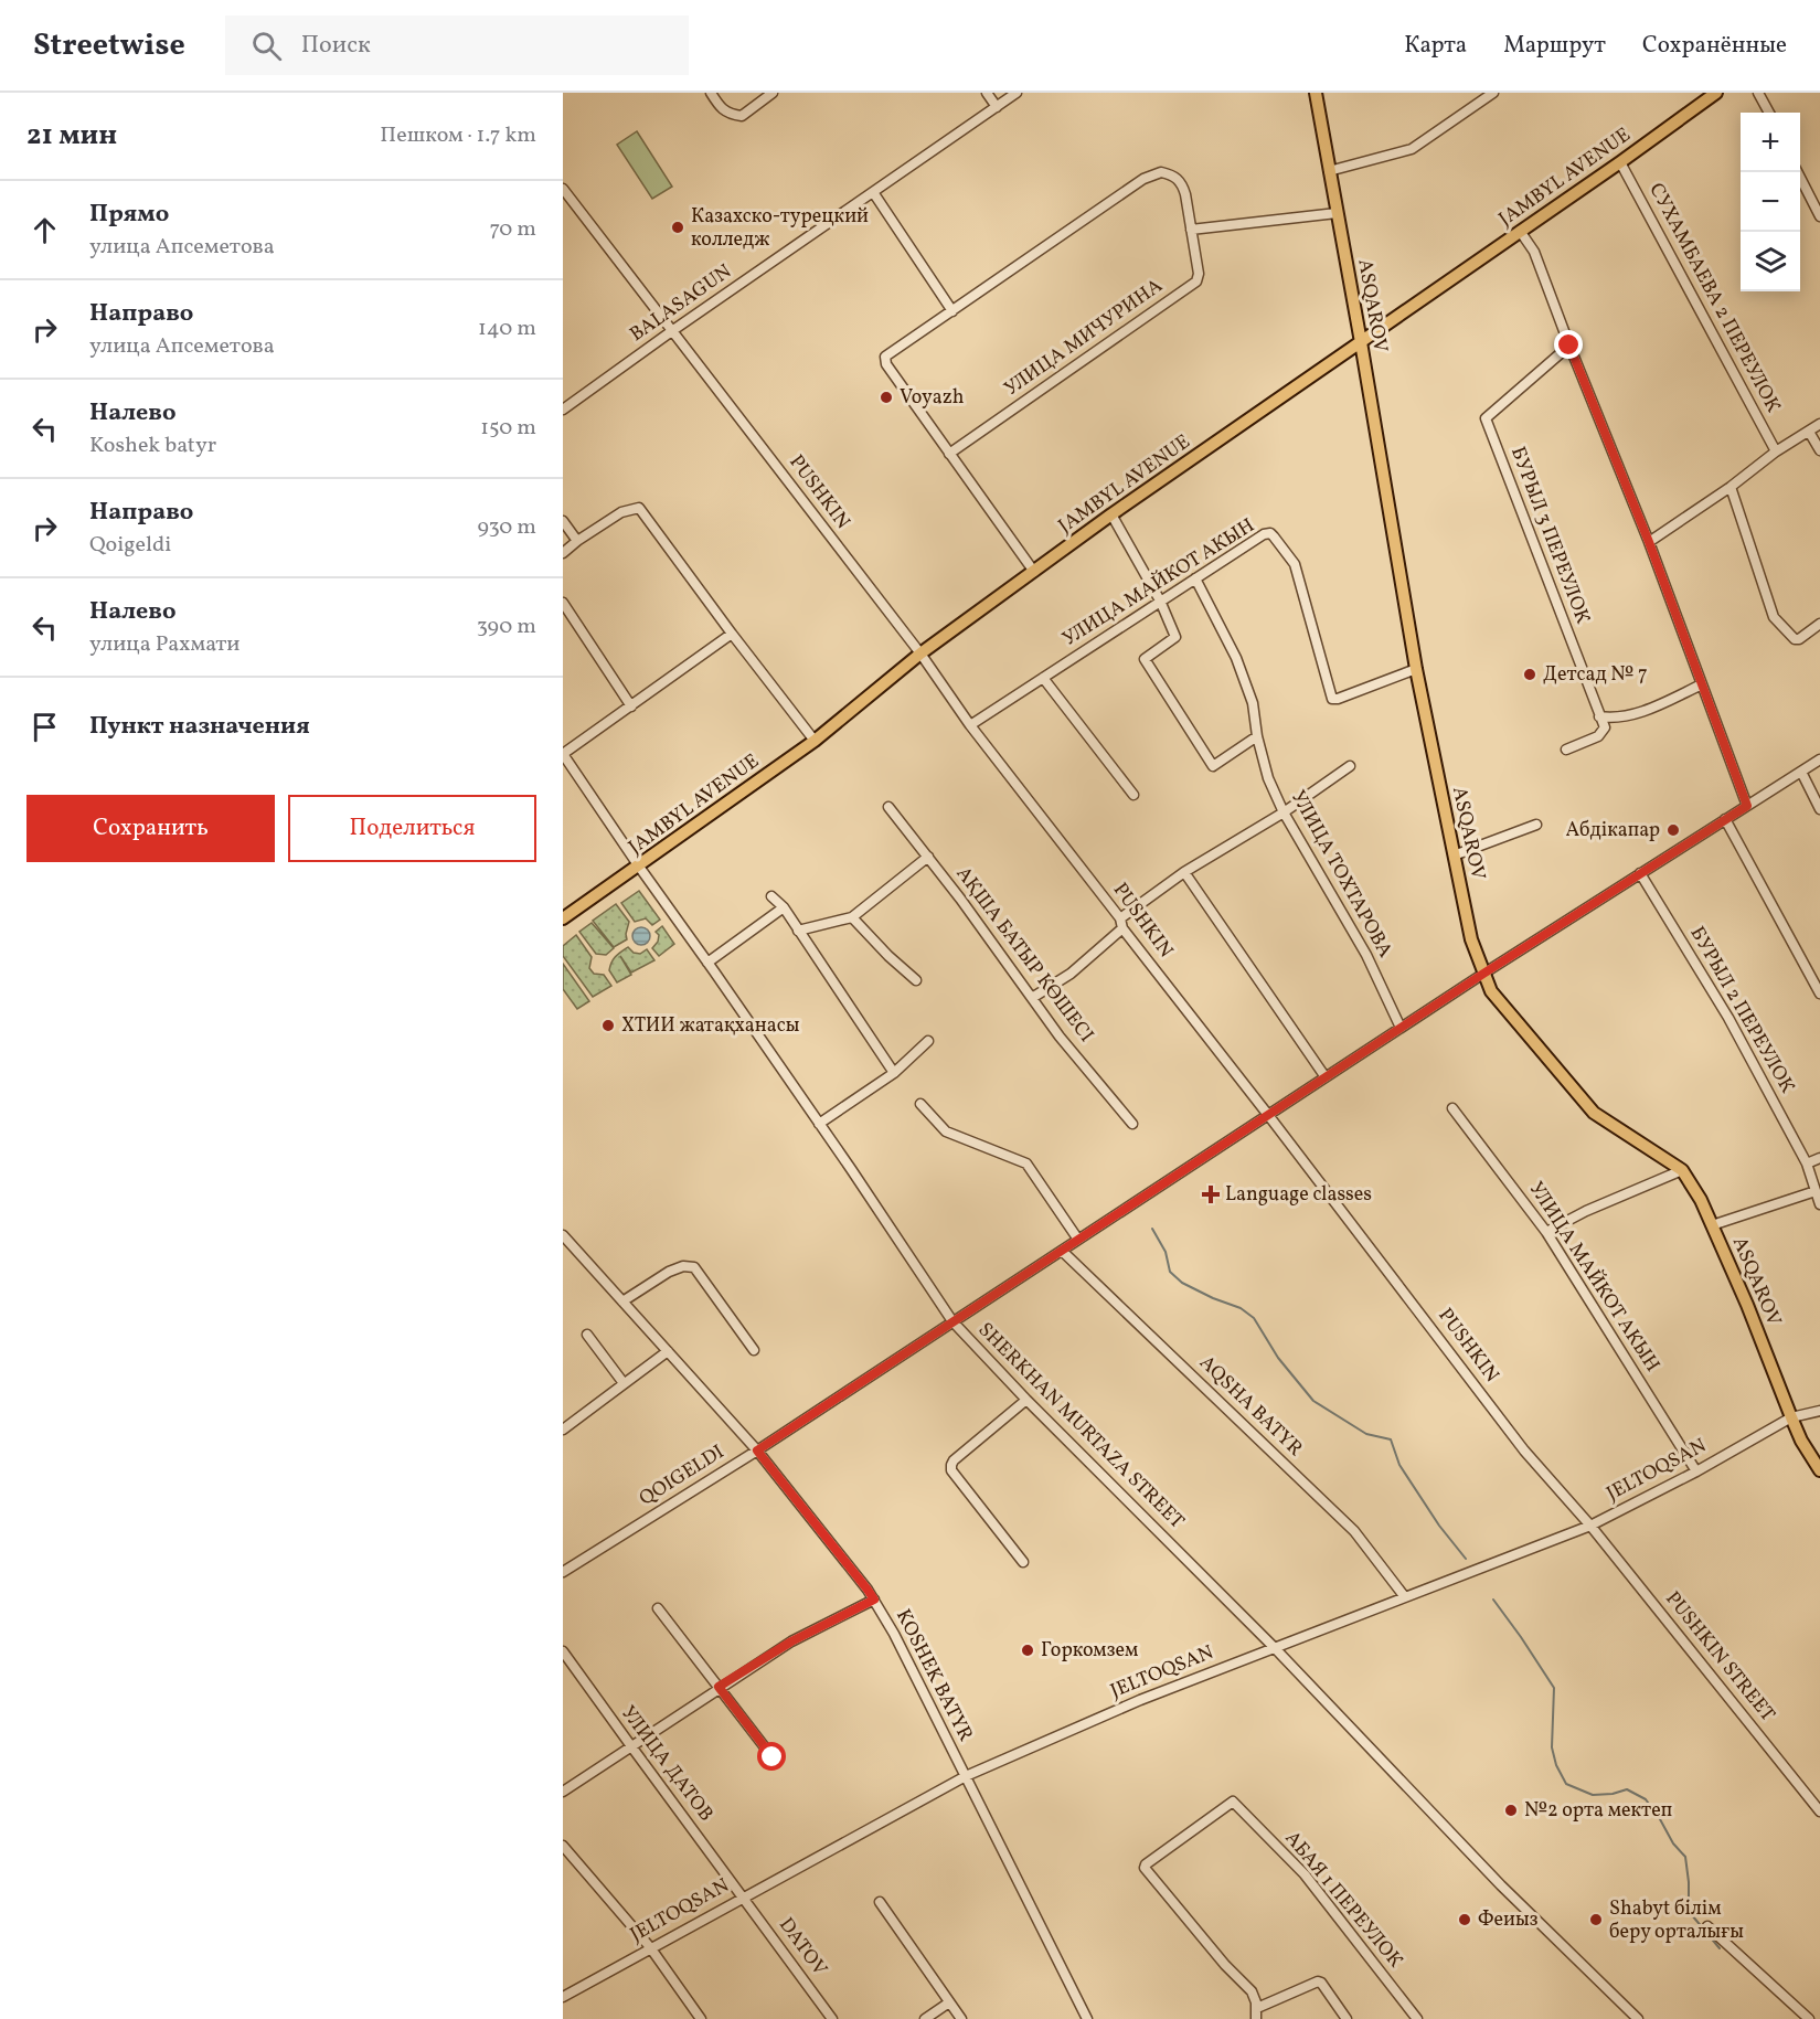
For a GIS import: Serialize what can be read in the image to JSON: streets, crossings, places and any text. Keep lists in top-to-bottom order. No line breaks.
{"streets":{"main road":["JAMBYL AVENUE","ASQAROV"],"street":["СУХАМБАЕВА 2 ПЕРЕУЛОК","BALASAGUN","УЛИЦА МИЧУРИНА","PUSHKIN","БУРЫЛ 3 ПЕРЕУЛОК","УЛИЦА МАЙКОТ АКЫН","УЛИЦА ТОХТАРОВА","АҚША БАТЫР КӨШЕСІ","БУРЫЛ 2 ПЕРЕУЛОК","AQSHA BATYR","SHERKHAN MURTAZA STREET","JELTOQSAN","QOIGELDI","PUSHKIN STREET","KOSHEK BATYR","УЛИЦА ДАТОВ","АБАЯ 1 ПЕРЕУЛОК","DATOV"]},"crossings":[["JAMBYL AVENUE","СУХАМБАЕВА 2 ПЕРЕУЛОК"],["JAMBYL AVENUE","ASQAROV"],["JAMBYL AVENUE","УЛИЦА МИЧУРИНА"],["JAMBYL AVENUE","PUSHKIN"],["JAMBYL AVENUE","SHERKHAN MURTAZA STREET"],["BALASAGUN","PUSHKIN"],["ASQAROV","УЛИЦА МАЙКОТ АКЫН"],["ASQAROV","JELTOQSAN"],["ASQAROV","QOIGELDI"],["PUSHKIN","УЛИЦА МАЙКОТ АКЫН"],["PUSHKIN","JELTOQSAN"],["PUSHKIN","QOIGELDI"],["PUSHKIN","PUSHKIN STREET"],["УЛИЦА МАЙКОТ АКЫН","УЛИЦА ТОХТАРОВА"],["УЛИЦА МАЙКОТ АКЫН","JELTOQSAN"],["УЛИЦА ТОХТАРОВА","QOIGELDI"],["БУРЫЛ 2 ПЕРЕУЛОК","QOIGELDI"],["AQSHA BATYR","JELTOQSAN"],["AQSHA BATYR","QOIGELDI"],["SHERKHAN MURTAZA STREET","JELTOQSAN"],["SHERKHAN MURTAZA STREET","QOIGELDI"],["JELTOQSAN","PUSHKIN STREET"],["JELTOQSAN","KOSHEK BATYR"],["JELTOQSAN","УЛИЦА ДАТОВ"],["JELTOQSAN","DATOV"],["QOIGELDI","KOSHEK BATYR"],["УЛИЦА ДАТОВ","DATOV"]],"places":{"other":["Казахско-турецкий колледж","Voyazh","Детсад № 7","Абдiкапар","ХТИИ жатақханасы","Горкомзем","№2 орта мектеп","Феиыз","Shabyt білім беру орталығы"],"health":["Language classes"]},"page":{"header":"Streetwise","search":"Поиск","nav":["Карта","Маршрут","Сохранённые"],"heading":["21 мин","Пешком · 1.7 km"],"map_buttons":["+","−"],"list":[["Прямо","улица Апсеметова","70 m"],["Направо","улица Апсеметова","140 m"],["Налево","Koshek batyr","150 m"],["Направо","Qoigeldi","930 m"],["Налево","улица Рахмати","390 m"],"Пункт назначения"],"buttons":["Сохранить","Поделиться"]}}
